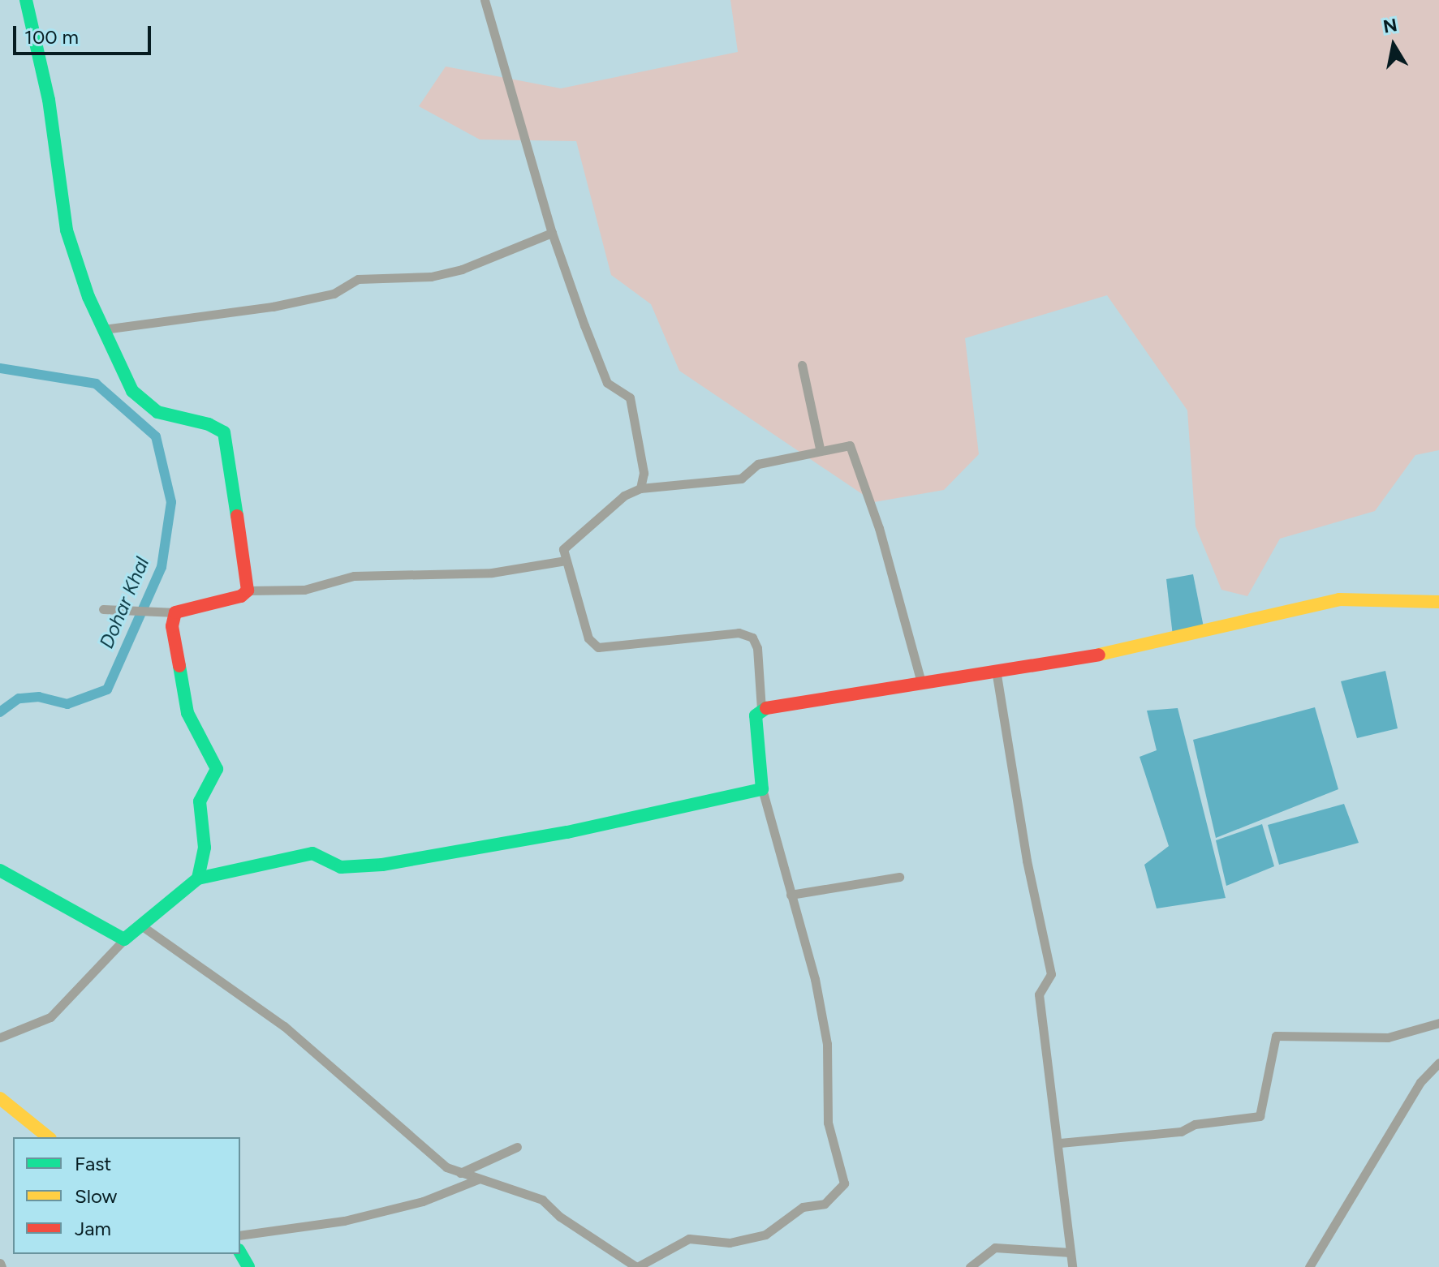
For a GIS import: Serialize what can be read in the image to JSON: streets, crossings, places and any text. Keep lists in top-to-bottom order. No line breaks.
{"water":["Dohar Khal"],"legend":["Fast","Slow","Jam"],"scale_bar":"100 m","north":"top"}
